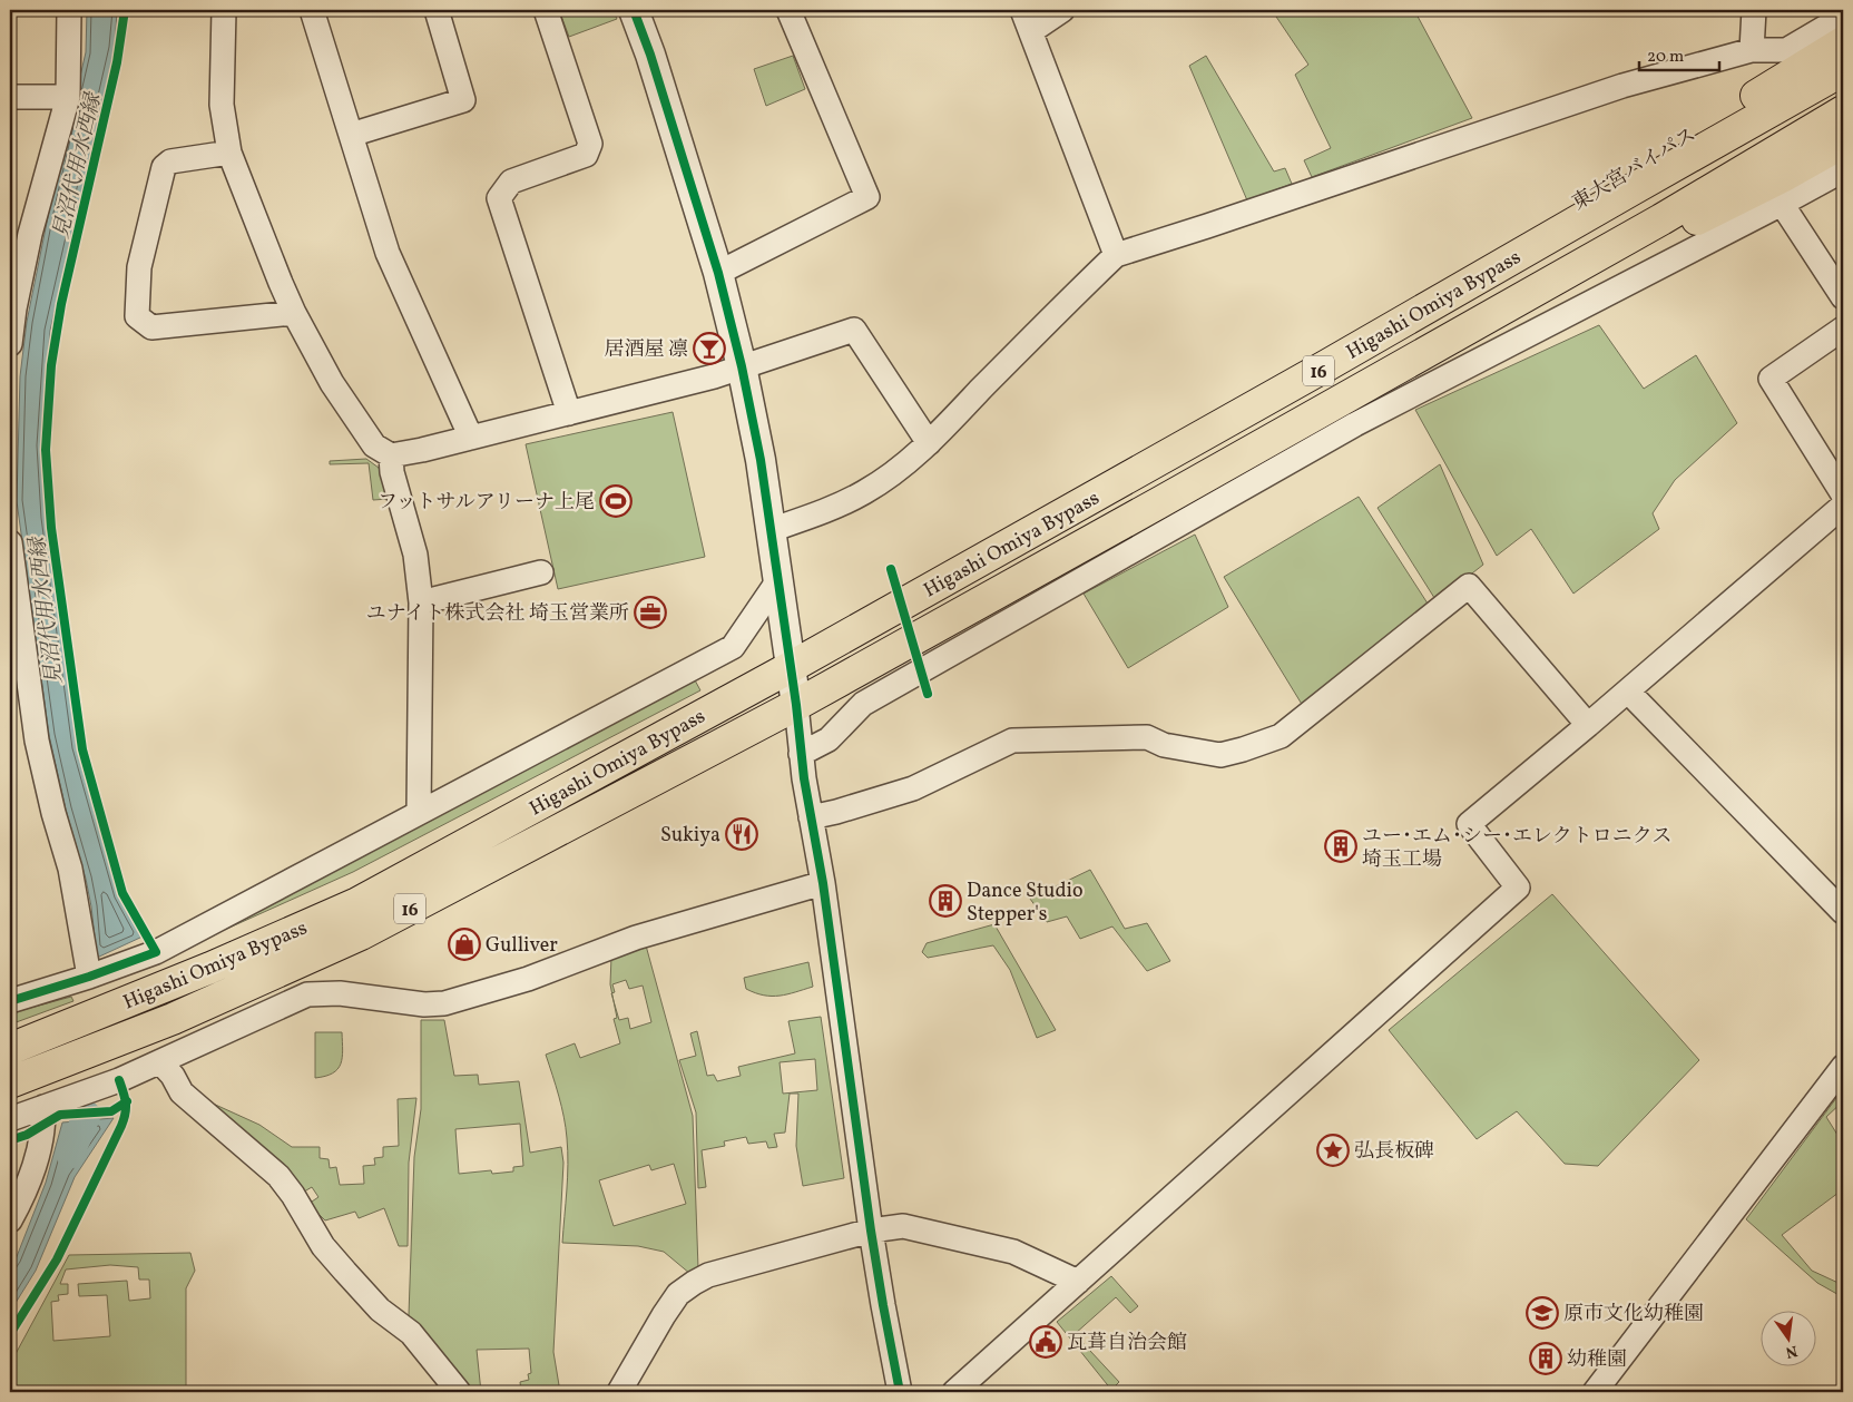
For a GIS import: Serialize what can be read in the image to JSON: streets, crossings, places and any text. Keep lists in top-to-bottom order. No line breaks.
{"streets":{"highway":["東大宮バイパス","Higashi Omiya Bypass","16"]},"crossings":[["東大宮バイパス","Higashi Omiya Bypass"],["Higashi Omiya Bypass","16"]],"water":["見沼代用水西縁"],"places":{"bar":["居酒屋 凛"],"sports":["フットサルアリーナ上尾"],"office":["ユナイト株式会社 埼玉営業所"],"restaurant":["Sukiya"],"building":["ユー･エム･シー･エレクトロニクス 埼玉工場","Dance Studio Stepper's","幼稚園"],"shop":["Gulliver"],"place":["弘長板碑"],"school or university":["原市文化幼稚園"],"public building":["瓦葺自治会館"]},"scale_bar":"20 m","north":"bottom"}
